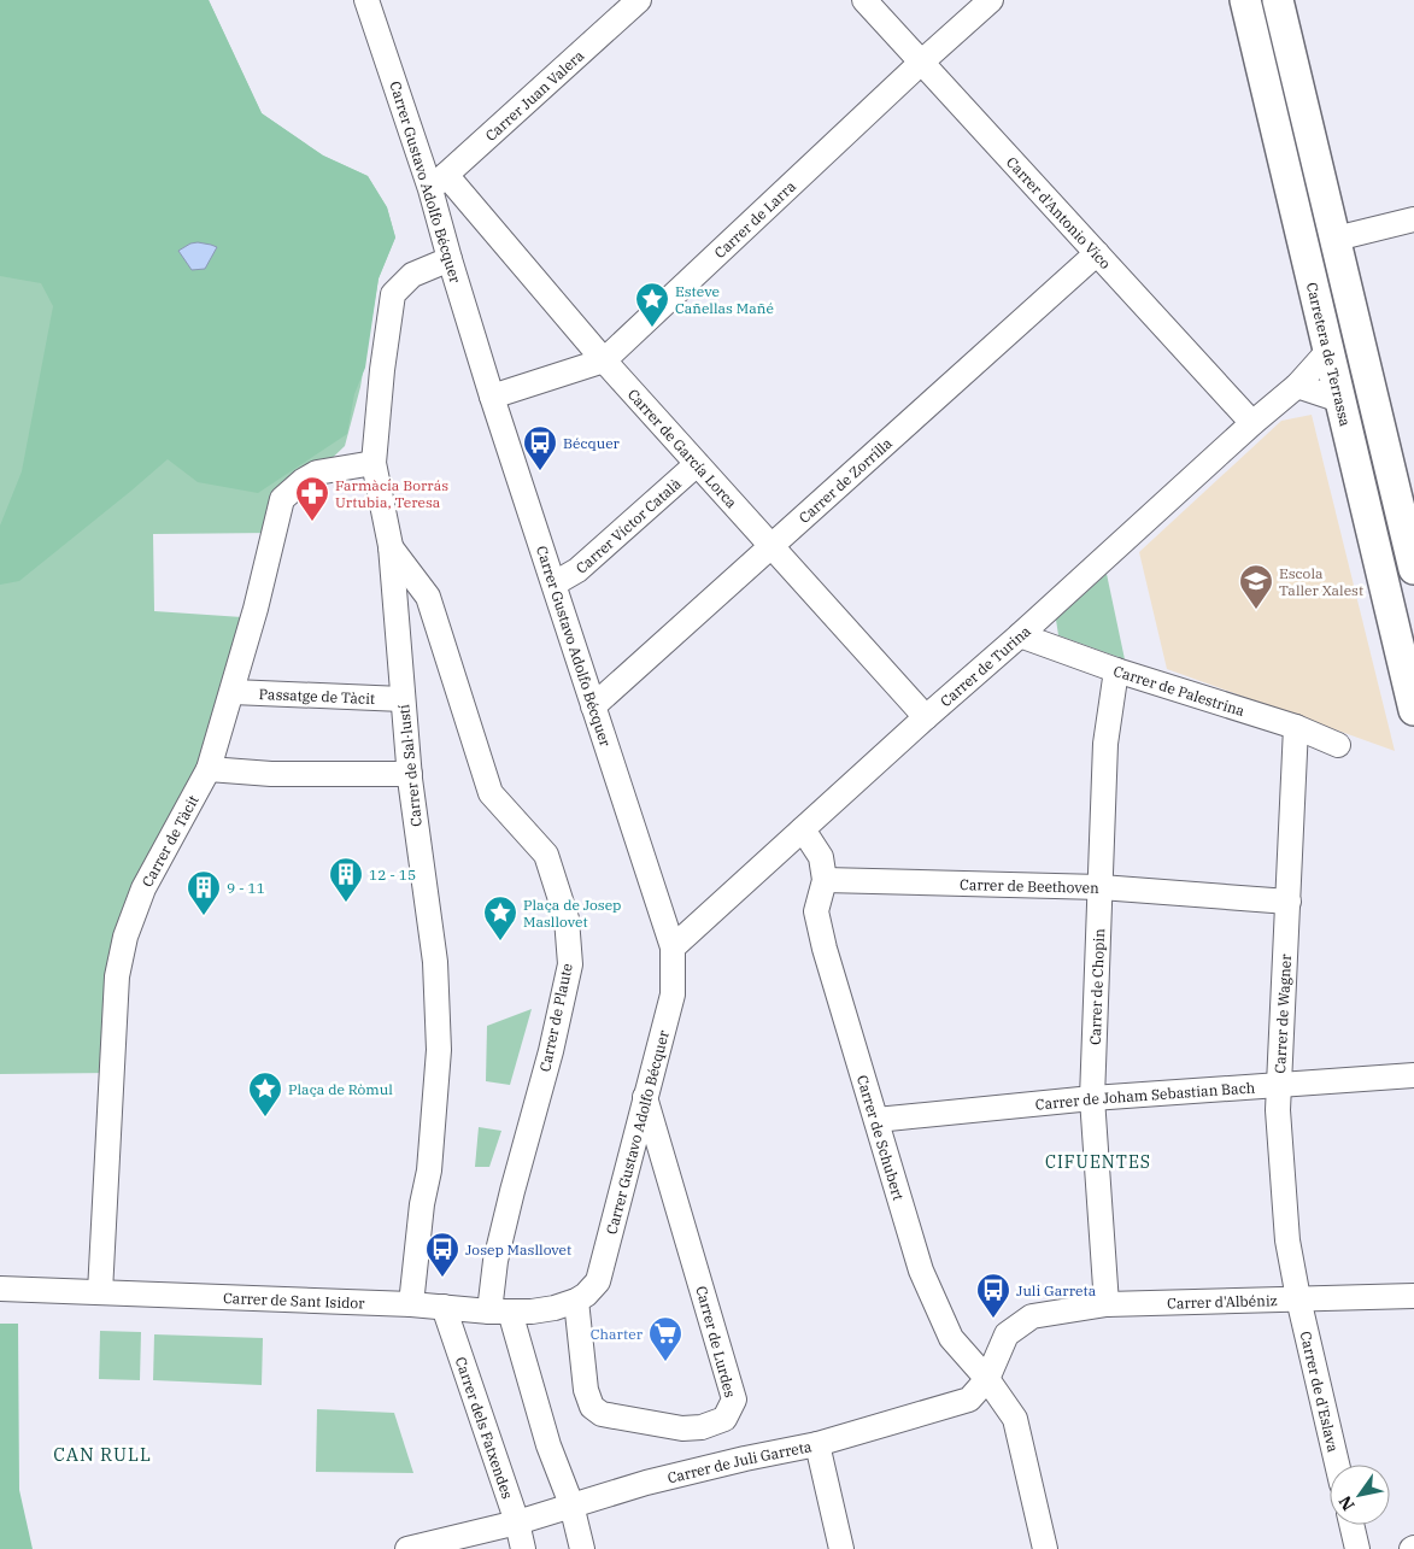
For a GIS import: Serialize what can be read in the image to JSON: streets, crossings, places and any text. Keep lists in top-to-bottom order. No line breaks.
{"streets":{"main road":["Carretera de Terrassa"],"street":["Carrer Juan Valera","Carrer Gustavo Adolfo Bécquer","Carrer d'Antonio Vico","Carrer de Larra","Carrer de García Lorca","Carrer de Zorrilla","Carrer Víctor Català","Carrer de Turina","Carrer de Palestrina","Passatge de Tàcit","Carrer de Sal·lustí","Carrer de Tàcit","Carrer de Beethoven","Carrer de Chopin","Carrer de Wagner","Carrer de Plaute","Carrer de Joham Sebastian Bach","Carrer de Schubert","Carrer de Sant Isidor","Carrer d'Albéniz","Carrer de Lurdes","Carrer de d'Eslava","Carrer dels Fatxendes","Carrer de Juli Garreta"]},"crossings":[["Carrer Juan Valera","Carrer Gustavo Adolfo Bécquer"],["Carrer Juan Valera","Carrer de García Lorca"],["Carrer Gustavo Adolfo Bécquer","Carrer de Larra"],["Carrer Gustavo Adolfo Bécquer","Carrer de García Lorca"],["Carrer Gustavo Adolfo Bécquer","Carrer de Zorrilla"],["Carrer Gustavo Adolfo Bécquer","Carrer Víctor Català"],["Carrer Gustavo Adolfo Bécquer","Carrer de Turina"],["Carrer Gustavo Adolfo Bécquer","Carrer de Sal·lustí"],["Carrer Gustavo Adolfo Bécquer","Carrer de Sant Isidor"],["Carrer Gustavo Adolfo Bécquer","Carrer de Lurdes"],["Carrer d'Antonio Vico","Carrer de Larra"],["Carrer d'Antonio Vico","Carrer de Zorrilla"],["Carrer d'Antonio Vico","Carrer de Turina"],["Carrer de Larra","Carrer de García Lorca"],["Carretera de Terrassa","Carrer de Turina"],["Carrer de García Lorca","Carrer de Zorrilla"],["Carrer de García Lorca","Carrer Víctor Català"],["Carrer de García Lorca","Carrer de Turina"],["Carrer de Turina","Carrer de Palestrina"],["Carrer de Palestrina","Carrer de Chopin"],["Carrer de Palestrina","Carrer de Wagner"],["Passatge de Tàcit","Carrer de Sal·lustí"],["Passatge de Tàcit","Carrer de Tàcit"],["Carrer de Sal·lustí","Carrer de Tàcit"],["Carrer de Sal·lustí","Carrer de Plaute"],["Carrer de Sal·lustí","Carrer de Sant Isidor"],["Carrer de Tàcit","Carrer de Sant Isidor"],["Carrer de Beethoven","Carrer de Chopin"],["Carrer de Beethoven","Carrer de Wagner"],["Carrer de Beethoven","Carrer de Schubert"],["Carrer de Chopin","Carrer de Joham Sebastian Bach"],["Carrer de Chopin","Carrer d'Albéniz"],["Carrer de Wagner","Carrer de Joham Sebastian Bach"],["Carrer de Wagner","Carrer d'Albéniz"],["Carrer de Wagner","Carrer de d'Eslava"],["Carrer de Plaute","Carrer de Sant Isidor"],["Carrer de Joham Sebastian Bach","Carrer de Schubert"],["Carrer de Schubert","Carrer de Juli Garreta"],["Carrer de Sant Isidor","Carrer de Lurdes"],["Carrer de Sant Isidor","Carrer dels Fatxendes"],["Carrer d'Albéniz","Carrer de d'Eslava"],["Carrer d'Albéniz","Carrer de Juli Garreta"],["Carrer dels Fatxendes","Carrer de Juli Garreta"]],"districts":["CIFUENTES","CAN RULL"],"places":{"place":["Esteve Cañellas Mañé","Plaça de Josep Masllovet","Plaça de Ròmul"],"bus stop":["Bécquer","Josep Masllovet","Juli Garreta"],"pharmacy":["Farmàcia Borrás Urtubia, Teresa"],"school or university":["Escola Taller Xalest"],"building":["12 - 15","9 - 11"],"supermarket":["Charter"]},"north":"bottom left"}
